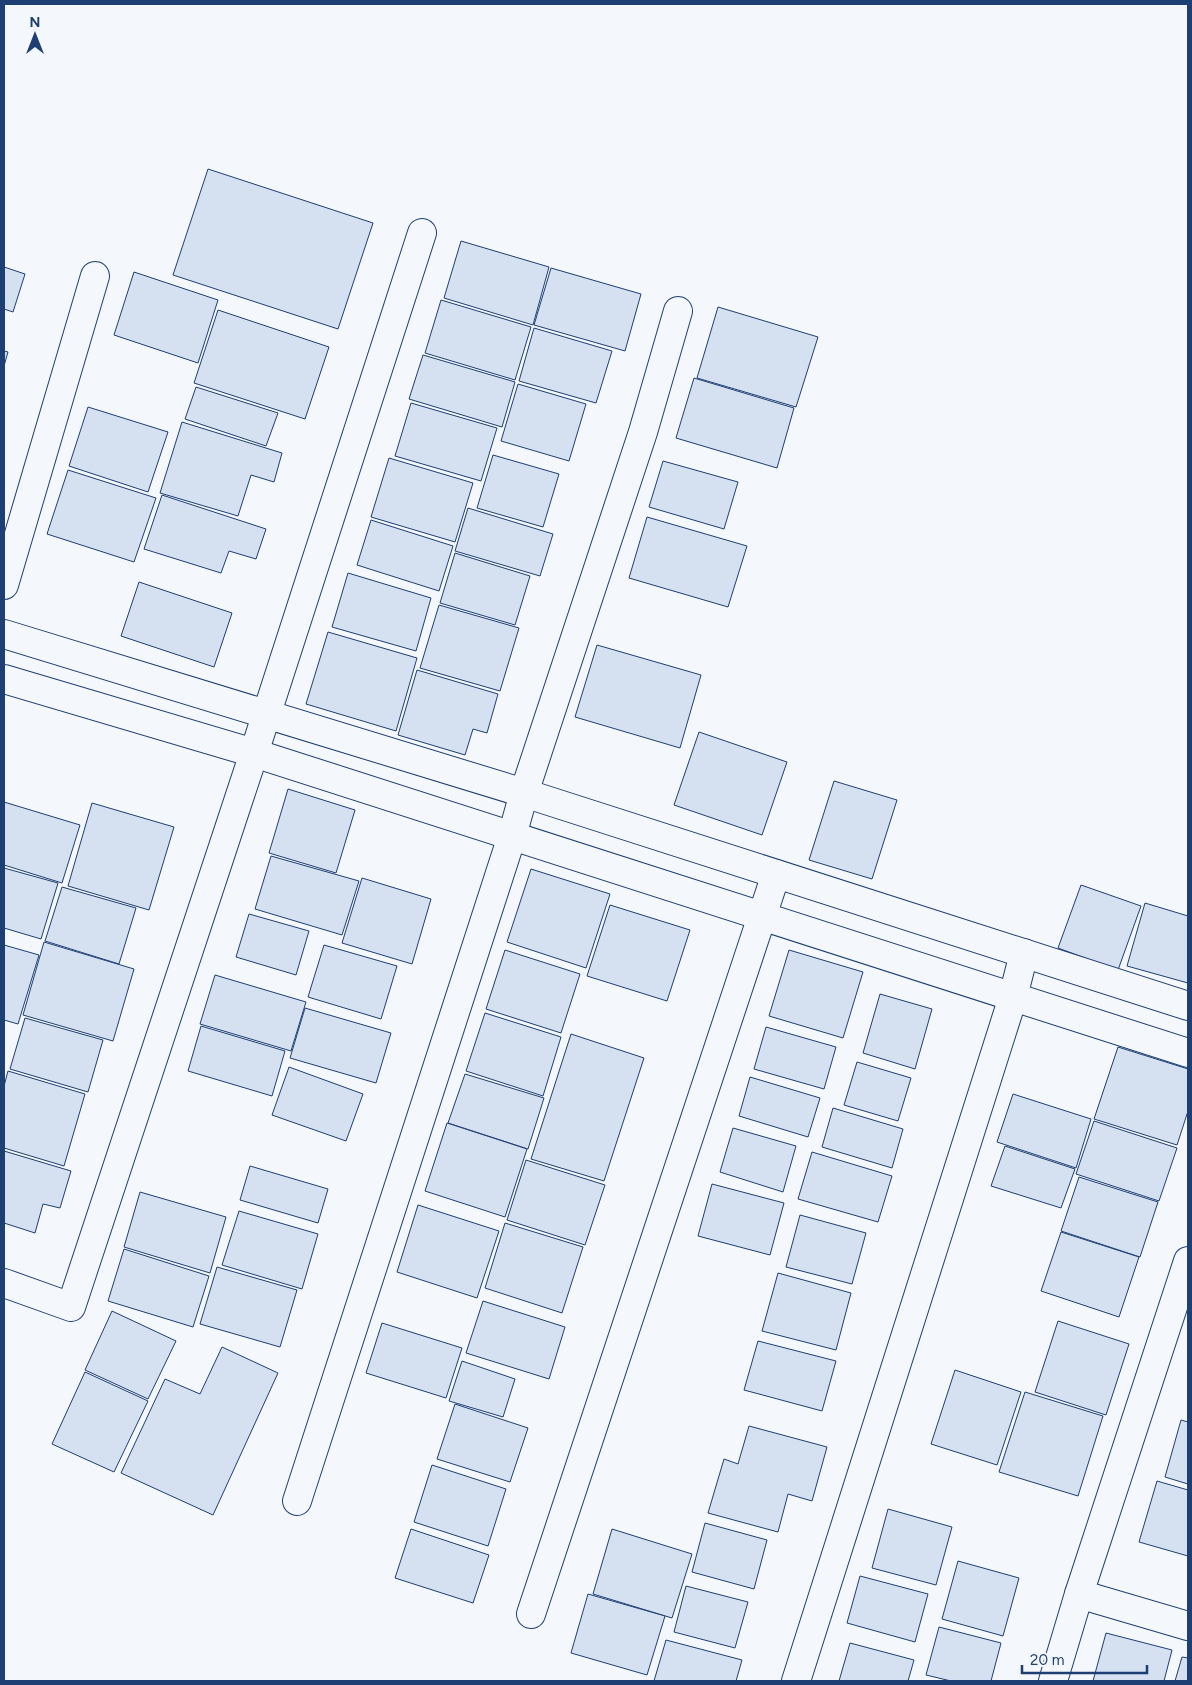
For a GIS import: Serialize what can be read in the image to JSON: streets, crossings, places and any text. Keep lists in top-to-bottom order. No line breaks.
{"scale_bar":"20 m","north":"top"}
